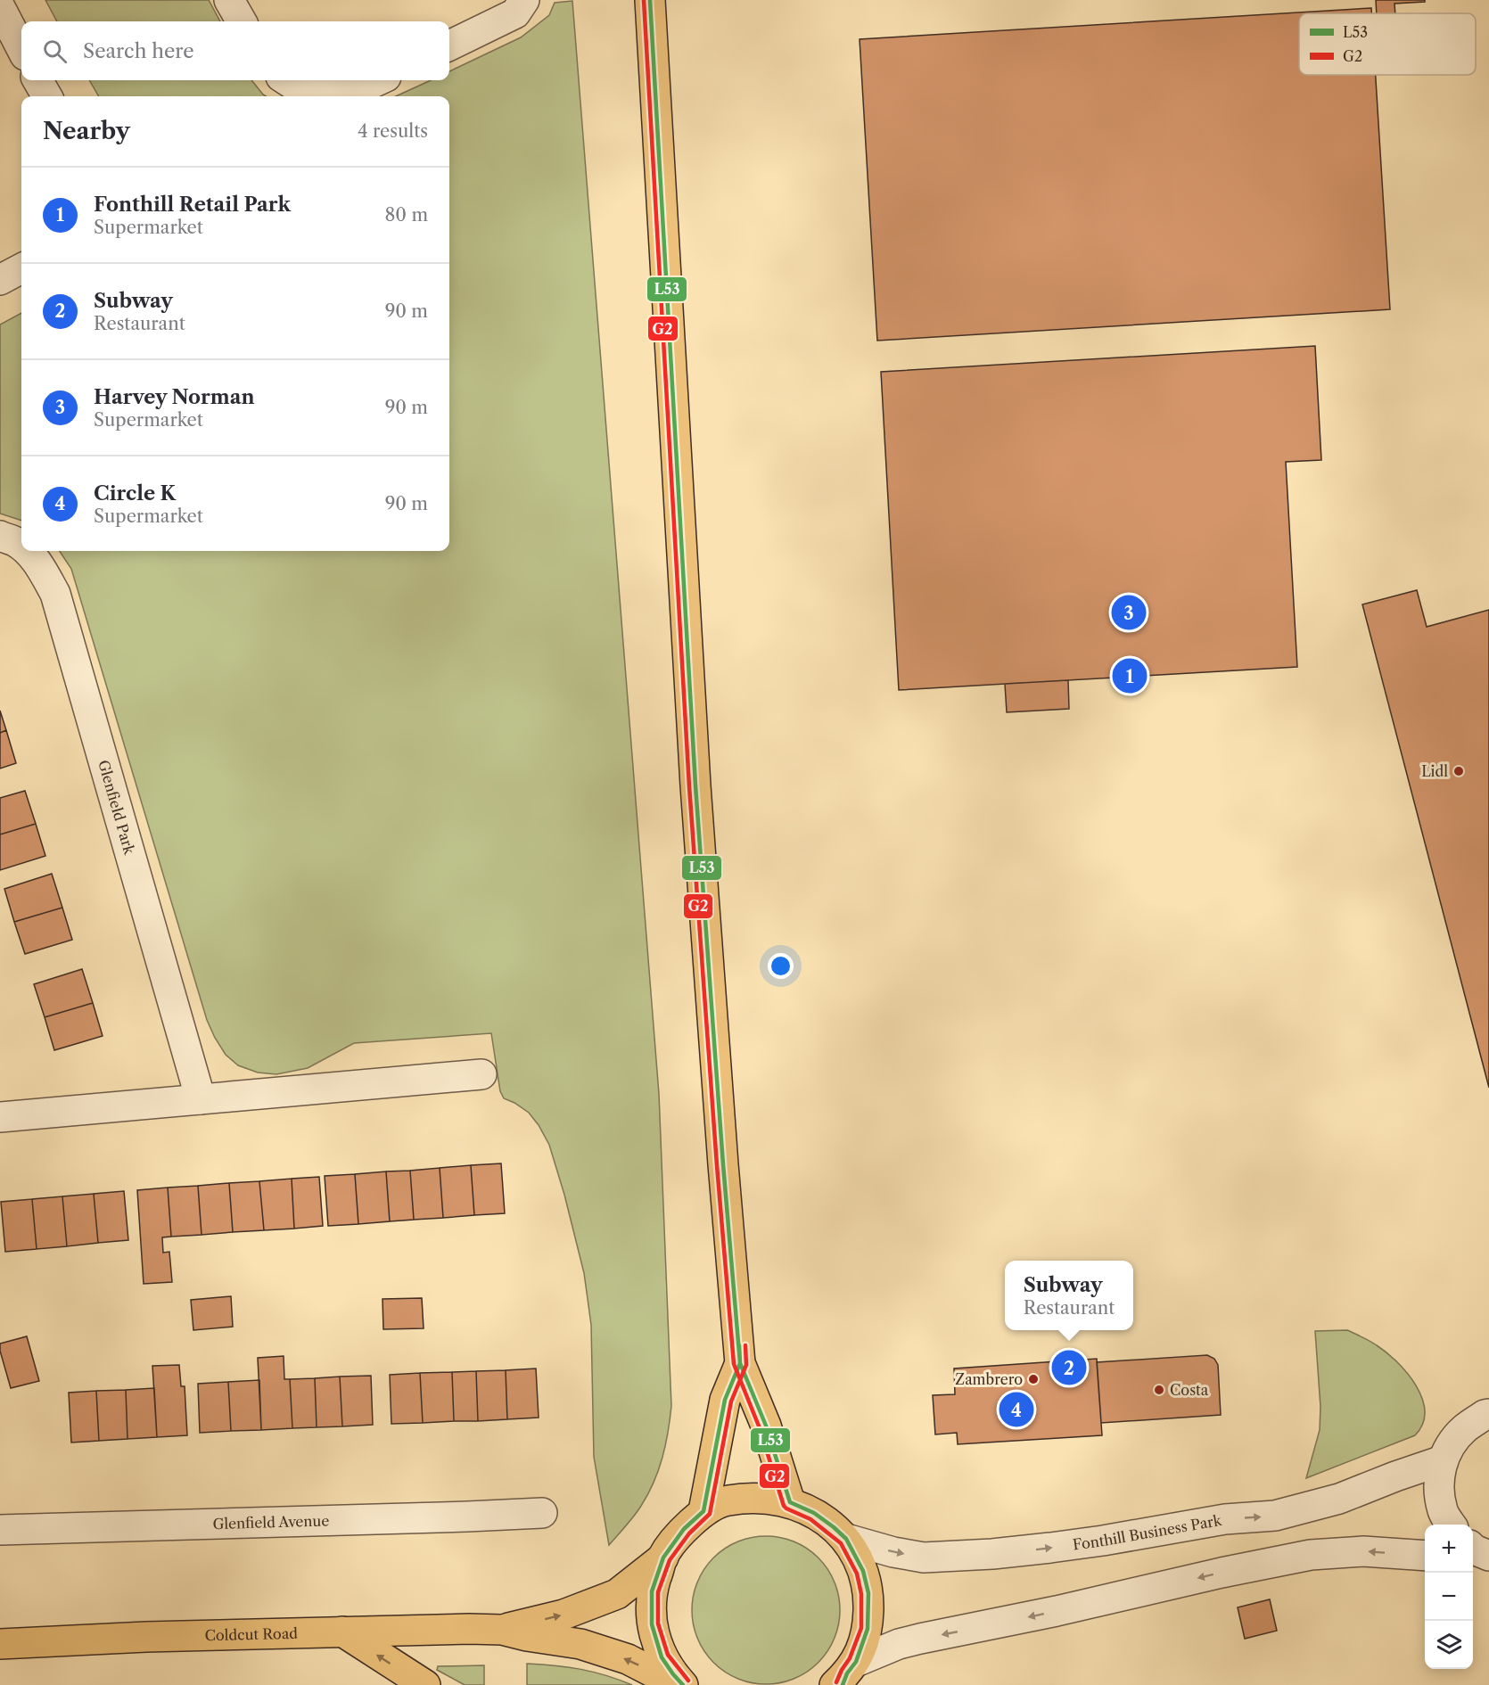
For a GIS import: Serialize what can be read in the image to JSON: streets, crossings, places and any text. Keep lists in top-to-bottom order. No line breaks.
{"streets":{"main road":["Coldcut Road"],"street":["Glenfield Park","Glenfield Avenue","Fonthill Business Park"]},"places":["Lidl","Zambrero","Costa"],"lines":["transit line L53","transit line G2"],"legend":["L53","G2"],"page":{"search":"Search here","heading":["Nearby","4 results"],"list":[{"mark":"1","name":"Fonthill Retail Park","note":"Supermarket","value":"80 m"},{"mark":"2","name":"Subway","note":"Restaurant","value":"90 m"},{"mark":"3","name":"Harvey Norman","note":"Supermarket","value":"90 m"},{"mark":"4","name":"Circle K","note":"Supermarket","value":"90 m"}],"pins":["3","1","2","4"],"popup":["Subway","Restaurant"],"map_buttons":["+","−"]}}
